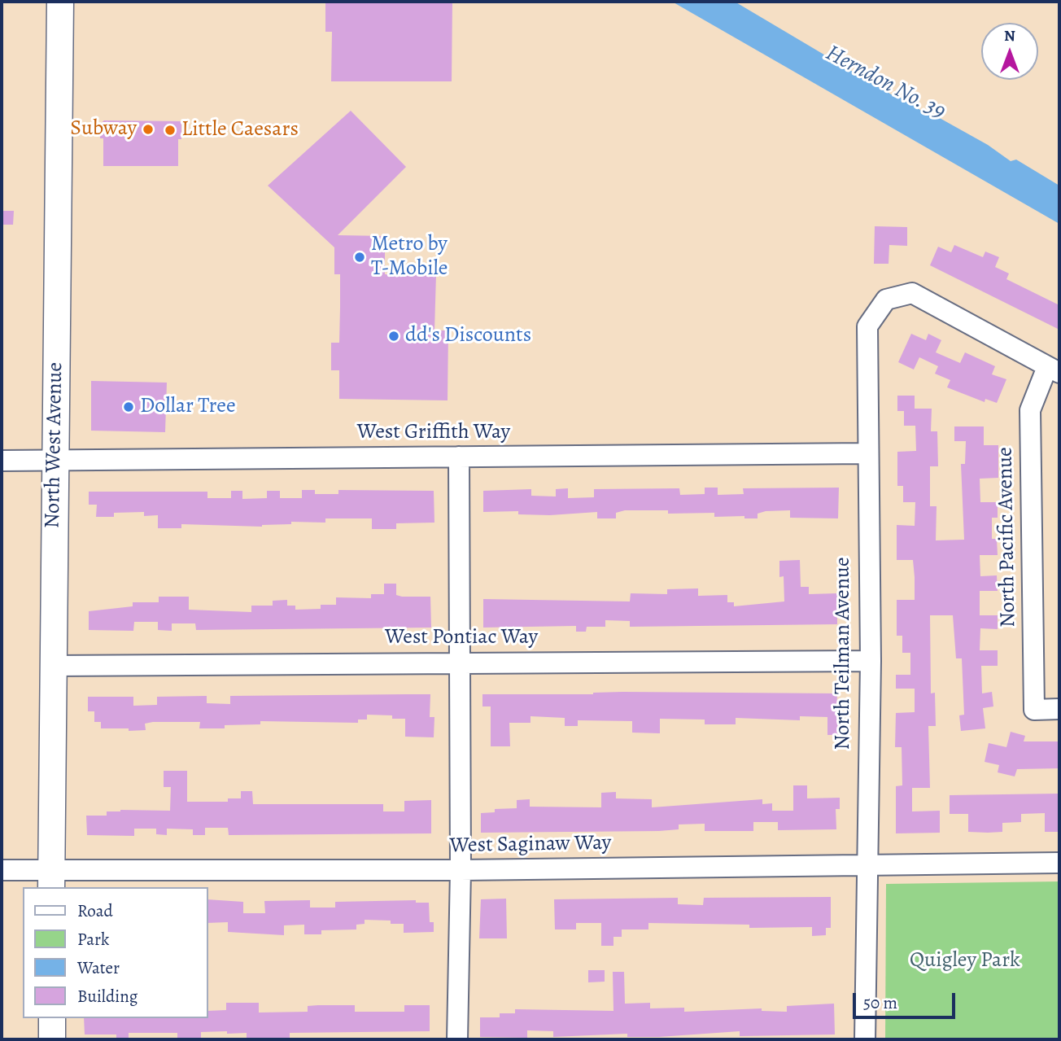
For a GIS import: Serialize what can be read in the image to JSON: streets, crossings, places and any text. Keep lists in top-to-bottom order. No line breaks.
{"streets":{"main road":["North West Avenue"],"street":["West Griffith Way","North Pacific Avenue","West Pontiac Way","North Teilman Avenue","West Saginaw Way"]},"crossings":[["West Griffith Way","North West Avenue"],["West Griffith Way","North Teilman Avenue"],["North West Avenue","West Pontiac Way"],["North West Avenue","West Saginaw Way"],["North Pacific Avenue","North Teilman Avenue"],["West Pontiac Way","North Teilman Avenue"],["North Teilman Avenue","West Saginaw Way"]],"water":["Herndon No. 39"],"parks":["Quigley Park"],"places":["Subway","Little Caesars","Metro by T-Mobile","dd's Discounts","Dollar Tree"],"legend":["Road","Park","Water","Building"],"scale_bar":"50 m","north":"top"}
